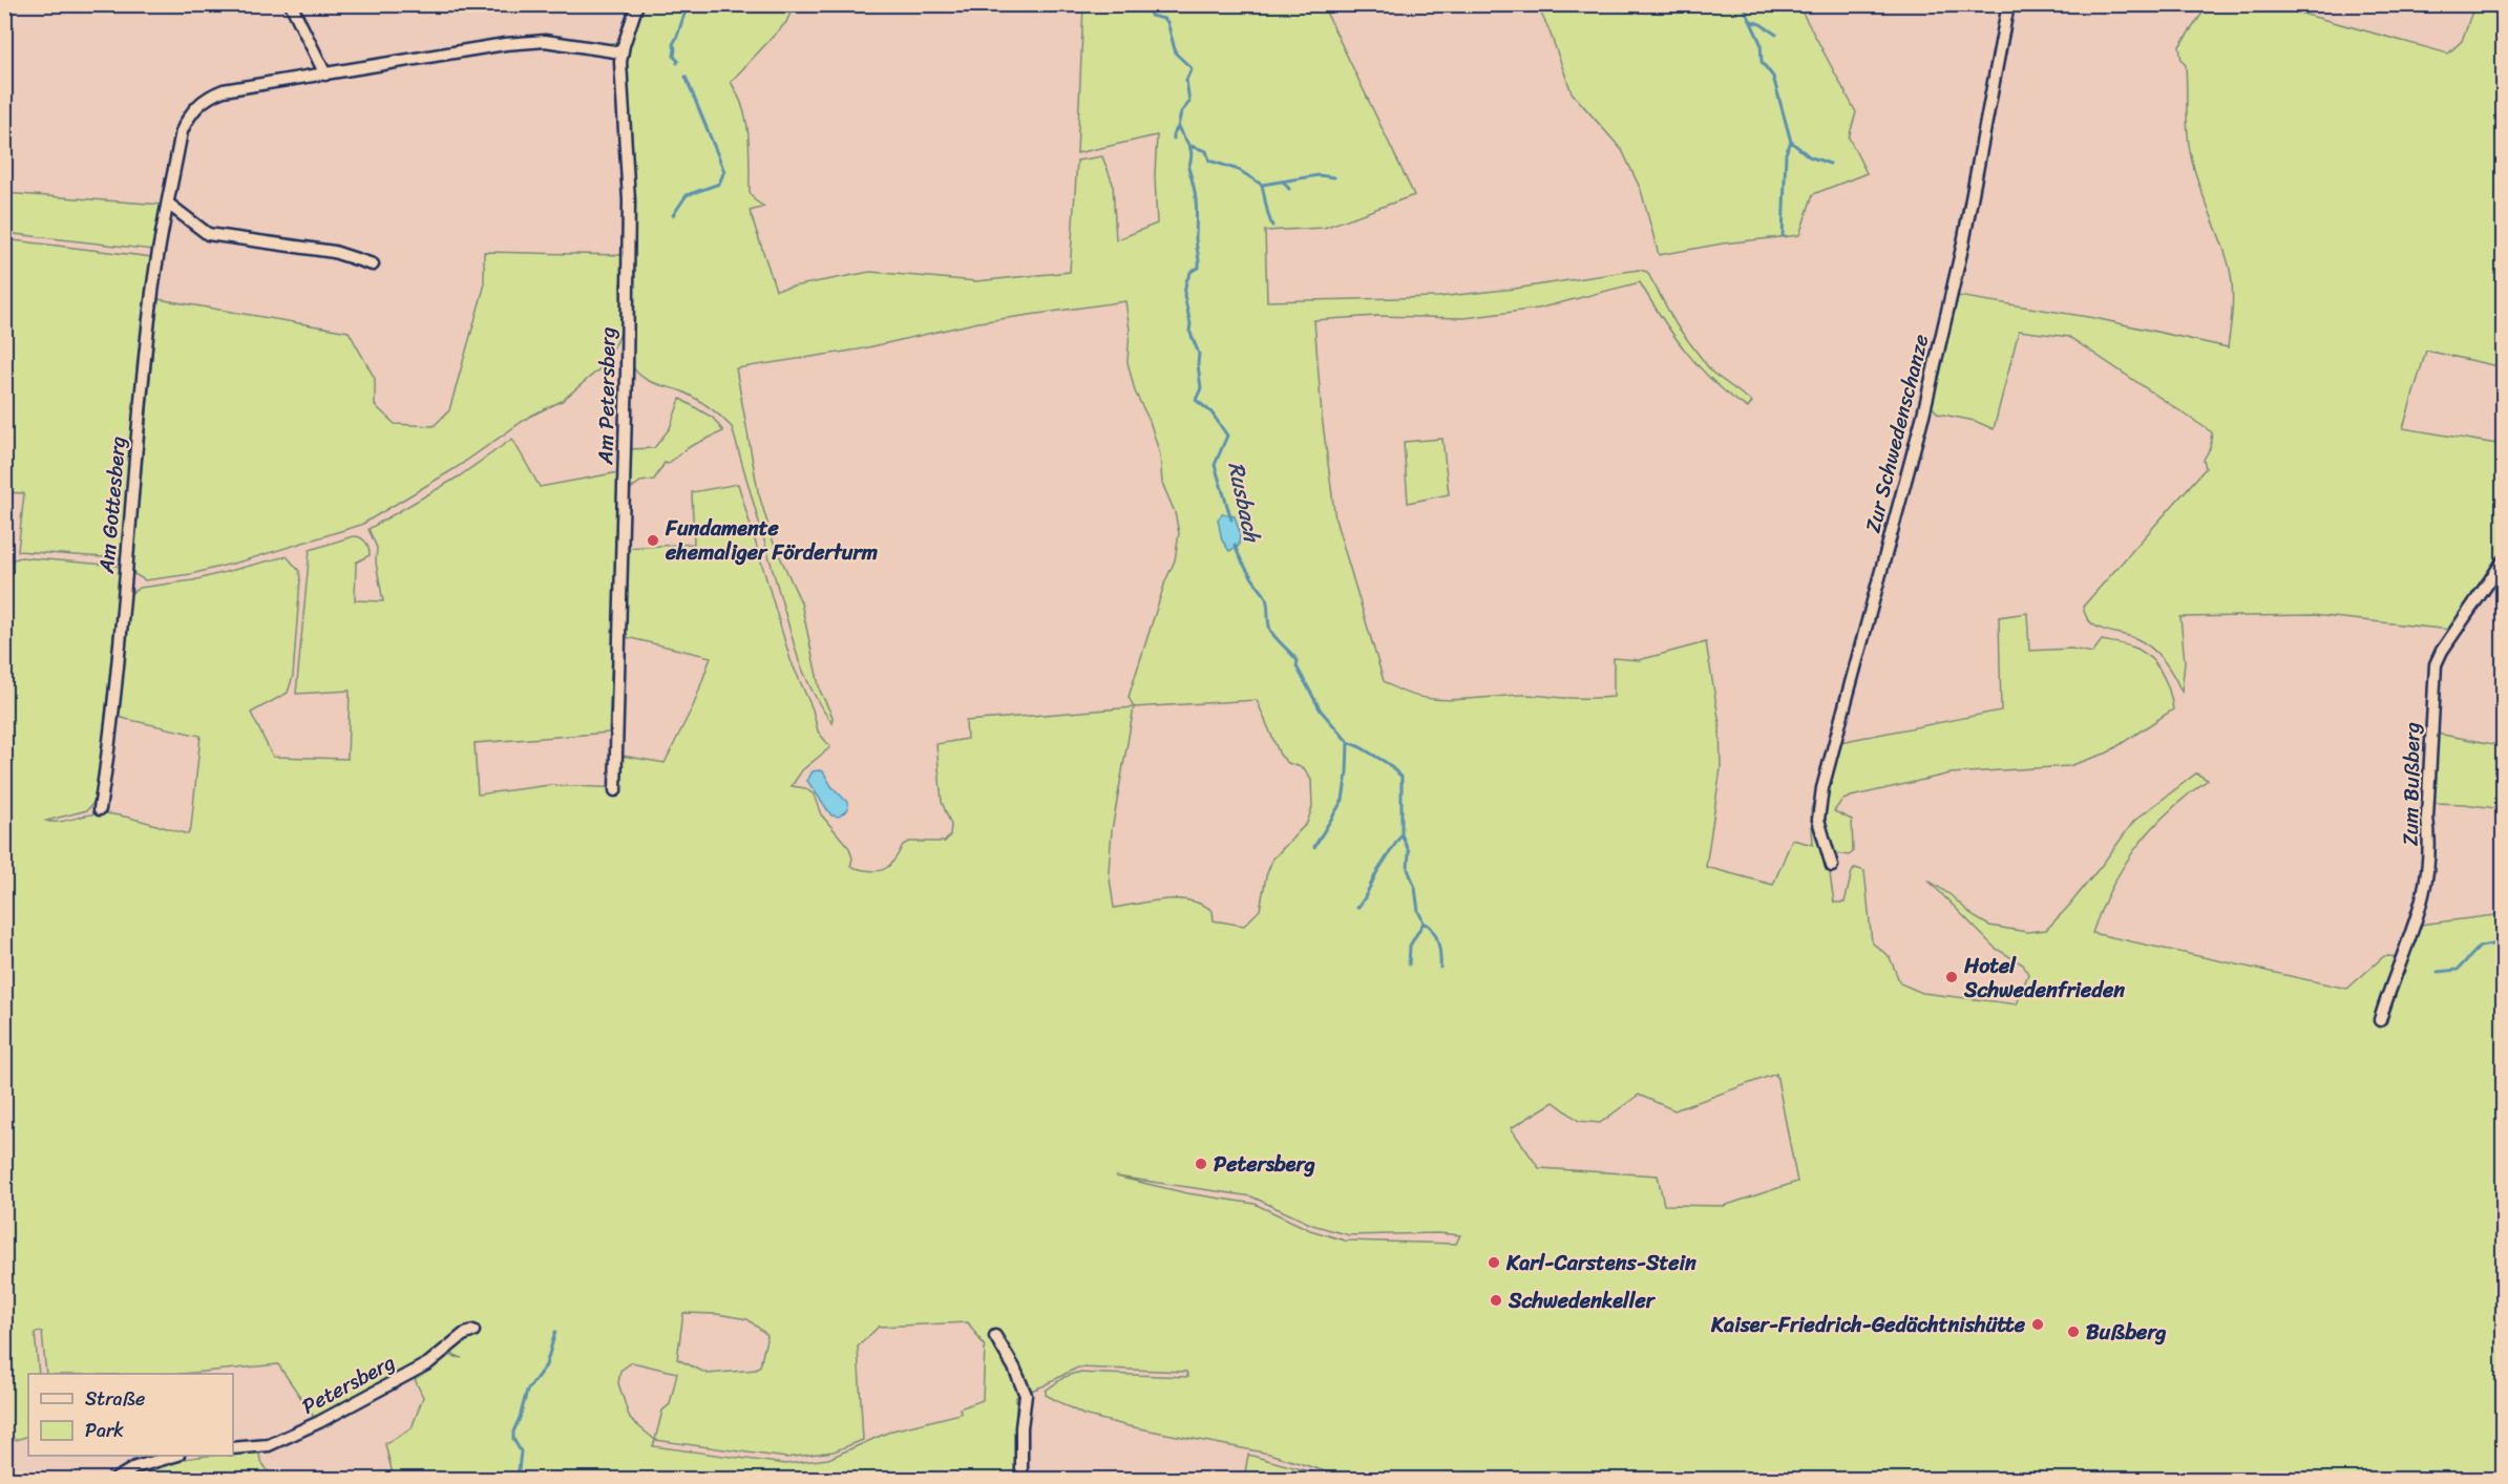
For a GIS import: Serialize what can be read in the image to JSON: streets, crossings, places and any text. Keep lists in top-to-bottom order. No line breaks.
{"streets":{"street":["Am Petersberg","Zur Schwedenschanze","Am Gottesberg","Zum Bußberg","Petersberg"]},"crossings":[["Am Petersberg","Am Gottesberg"]],"water":["Rusbach"],"places":["Fundamente ehemaliger Förderturm","Hotel Schwedenfrieden","Petersberg","Karl-Carstens-Stein","Schwedenkeller","Kaiser-Friedrich-Gedächtnishütte","Bußberg"],"legend":["Straße","Park"]}
